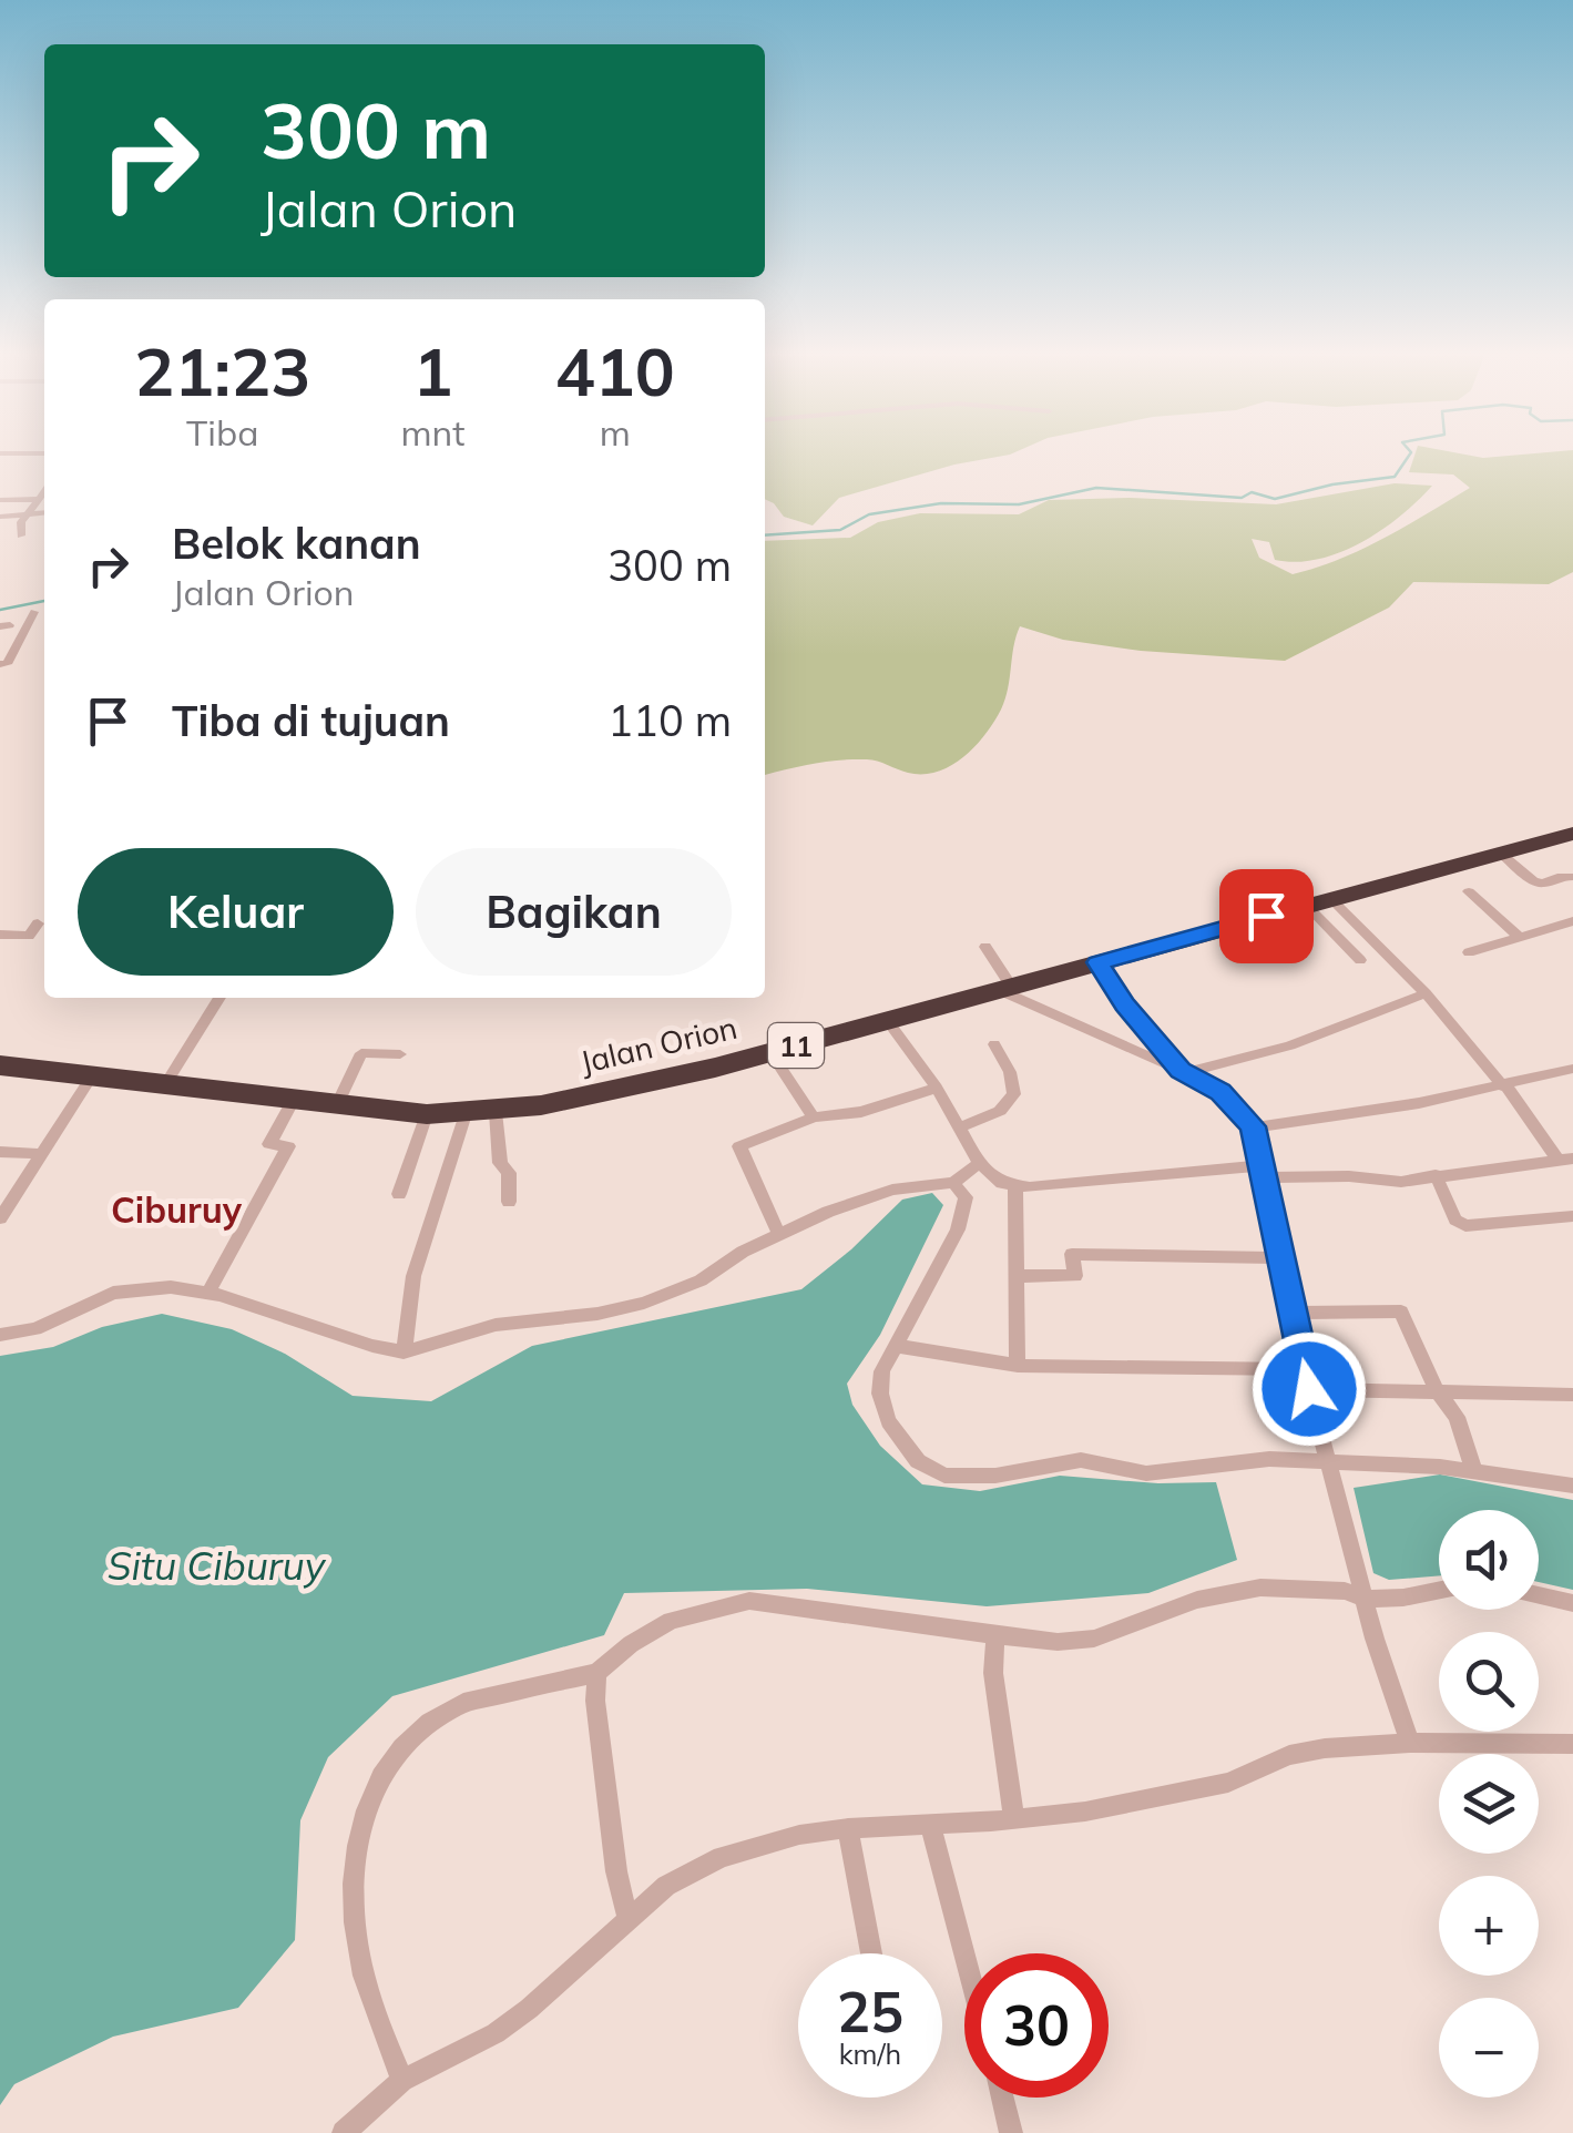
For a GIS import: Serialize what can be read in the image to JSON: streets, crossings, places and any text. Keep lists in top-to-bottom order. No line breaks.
{"streets":{"highway":["Jalan Orion","11"]},"districts":["Ciburuy"],"water":["Situ Ciburuy"],"page":{"turn":["300 m","Jalan Orion"],"eta":["21:23","Tiba","1","mnt","410","m"],"list":[{"name":"Belok kanan","note":"Jalan Orion","value":"300 m"},{"name":"Tiba di tujuan","value":"110 m"}],"buttons":["Keluar","Bagikan"],"map_buttons":["+","−"],"speed":"25 km/h","limit":"30"}}
